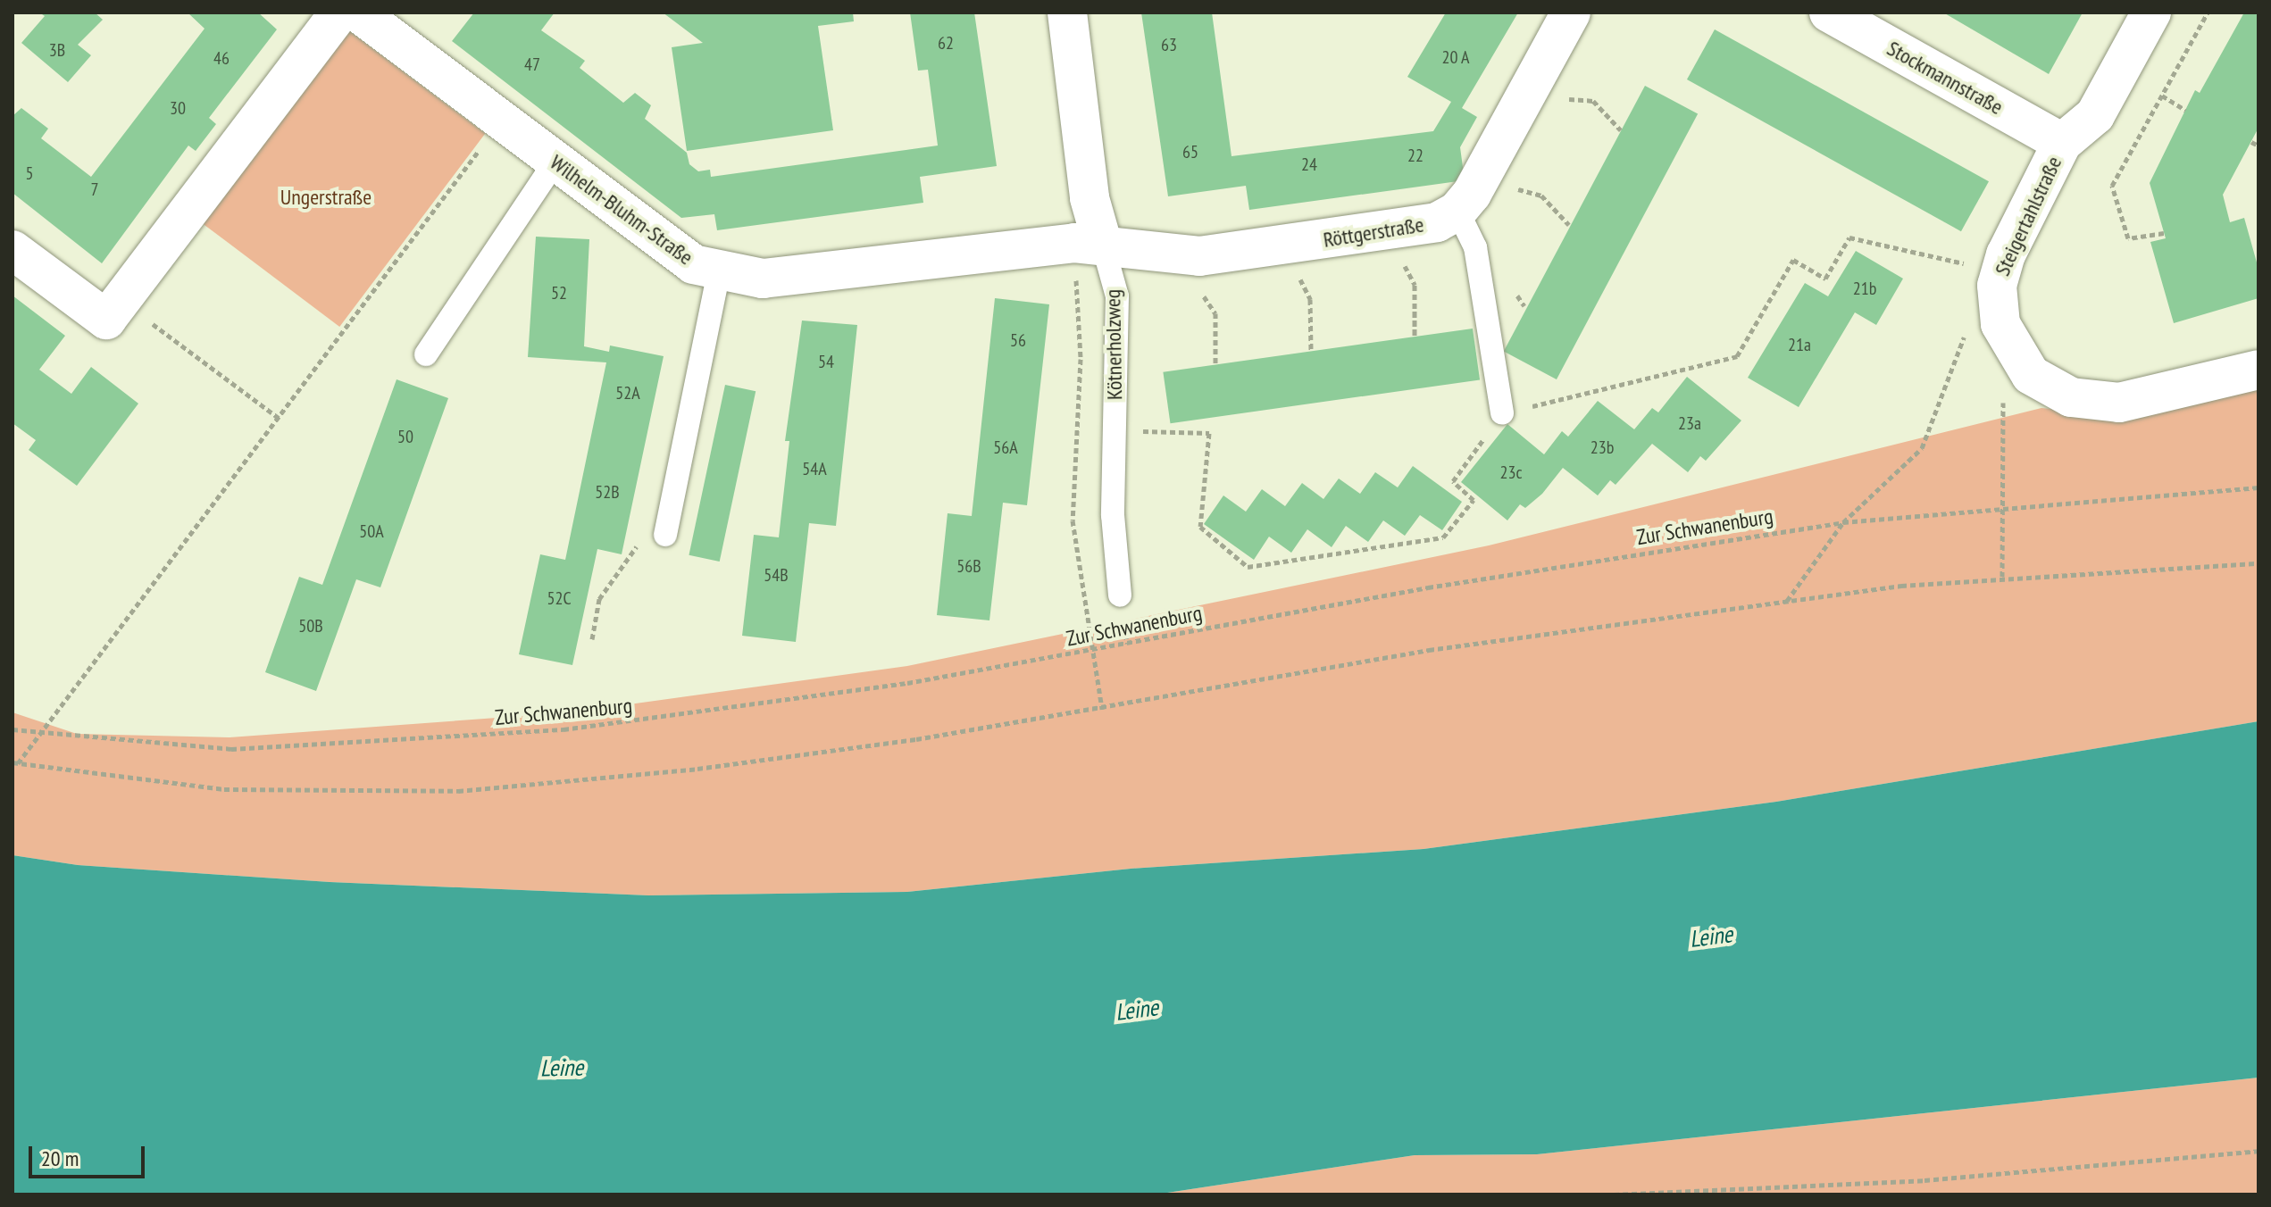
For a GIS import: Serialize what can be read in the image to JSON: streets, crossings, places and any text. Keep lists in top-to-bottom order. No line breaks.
{"streets":{"street":["Stockmannstraße","Wilhelm-Bluhm-Straße","Steigertahlstraße","Röttgerstraße","Kötnerholzweg"],"path":["Zur Schwanenburg"]},"crossings":[["Stockmannstraße","Steigertahlstraße"],["Wilhelm-Bluhm-Straße","Röttgerstraße"],["Wilhelm-Bluhm-Straße","Kötnerholzweg"],["Röttgerstraße","Kötnerholzweg"]],"water":["Leine"],"parks":["Ungerstraße"],"house_numbers":["62","63","3B","20 A","46","47","30","65","22","24","5","7","21b","52","56","21a","54","52A","23a","50","56A","23b","54A","23c","52B","50A","56B","54B","52C","50B"],"scale_bar":"20 m"}
